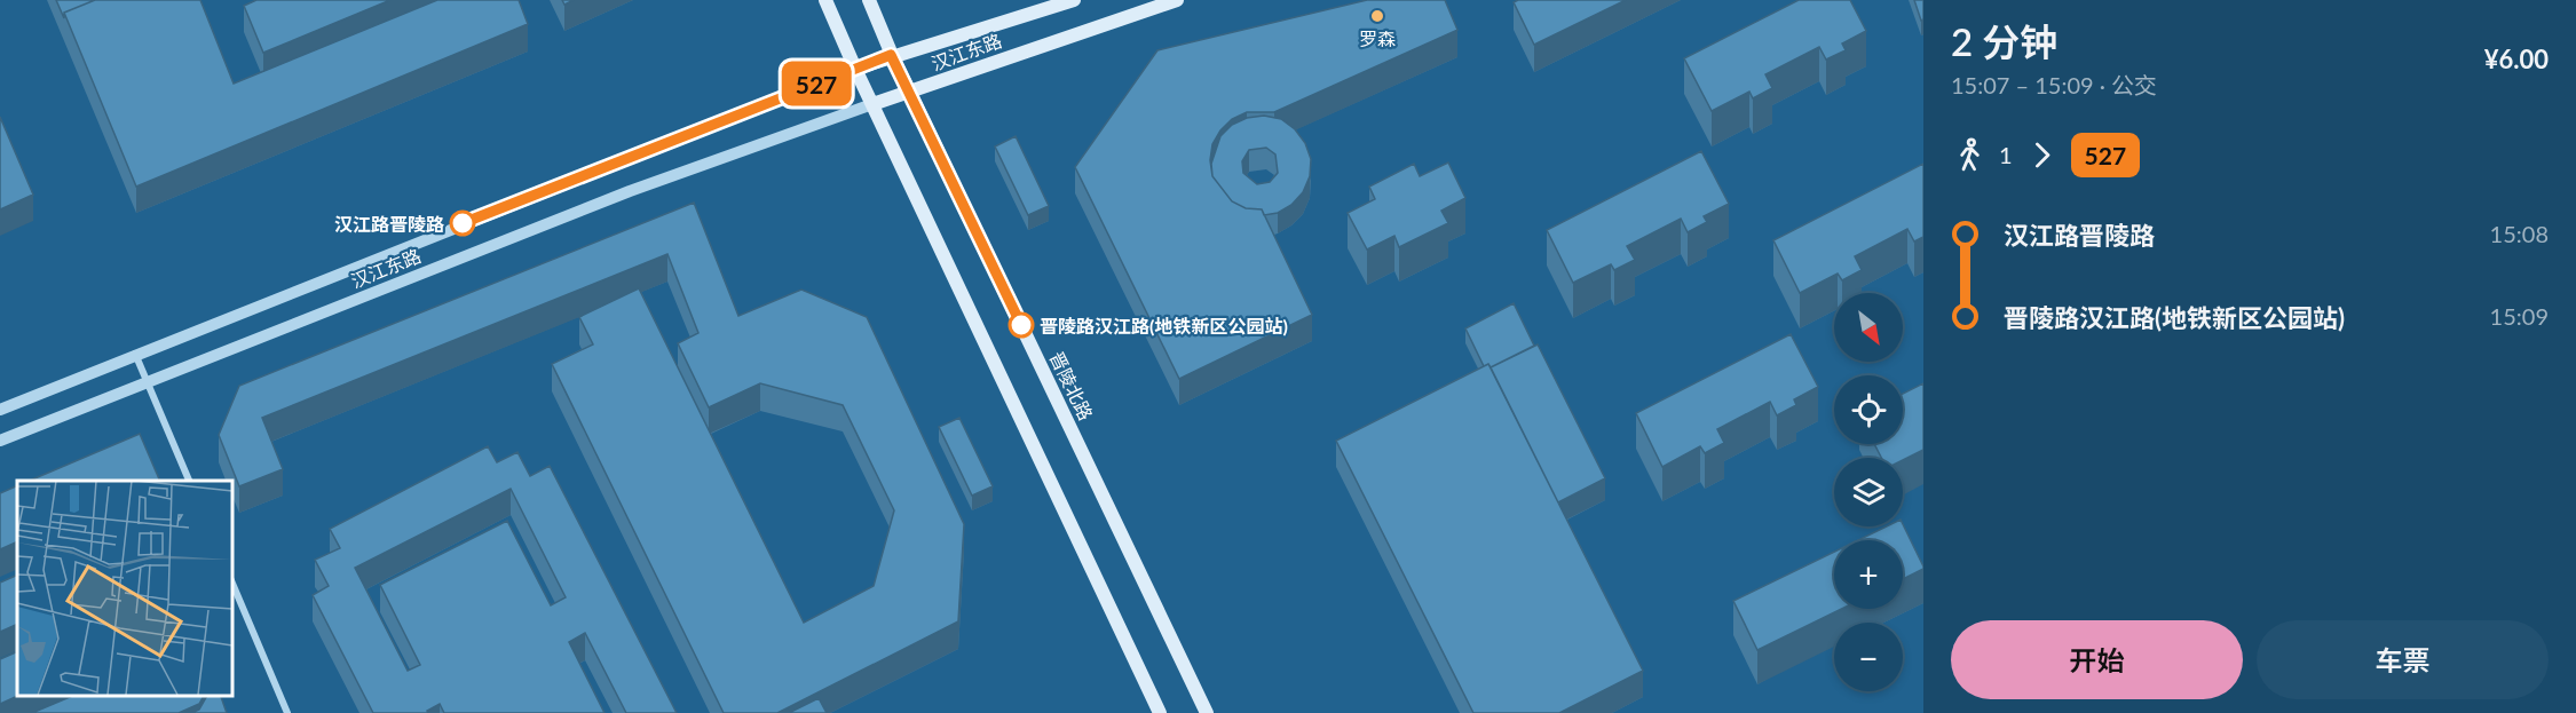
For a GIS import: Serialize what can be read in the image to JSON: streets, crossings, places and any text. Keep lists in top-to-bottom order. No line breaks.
{"streets":{"main road":["汉江东路","晋陵北路"]},"crossings":[["汉江东路","晋陵北路"]],"places":["罗森","汉江路晋陵路","晋陵路汉江路(地铁新区公园站)"],"lines":["bus line 527"],"north":"bottom right","page":{"on_map":"527","heading":["2 分钟","15:07 – 15:09 · 公交","¥6.00"],"legs":["1","527"],"list":[{"name":"汉江路晋陵路","value":"15:08"},{"name":"晋陵路汉江路(地铁新区公园站)","value":"15:09"}],"map_buttons":["+","−"],"buttons":["开始","车票"]}}
